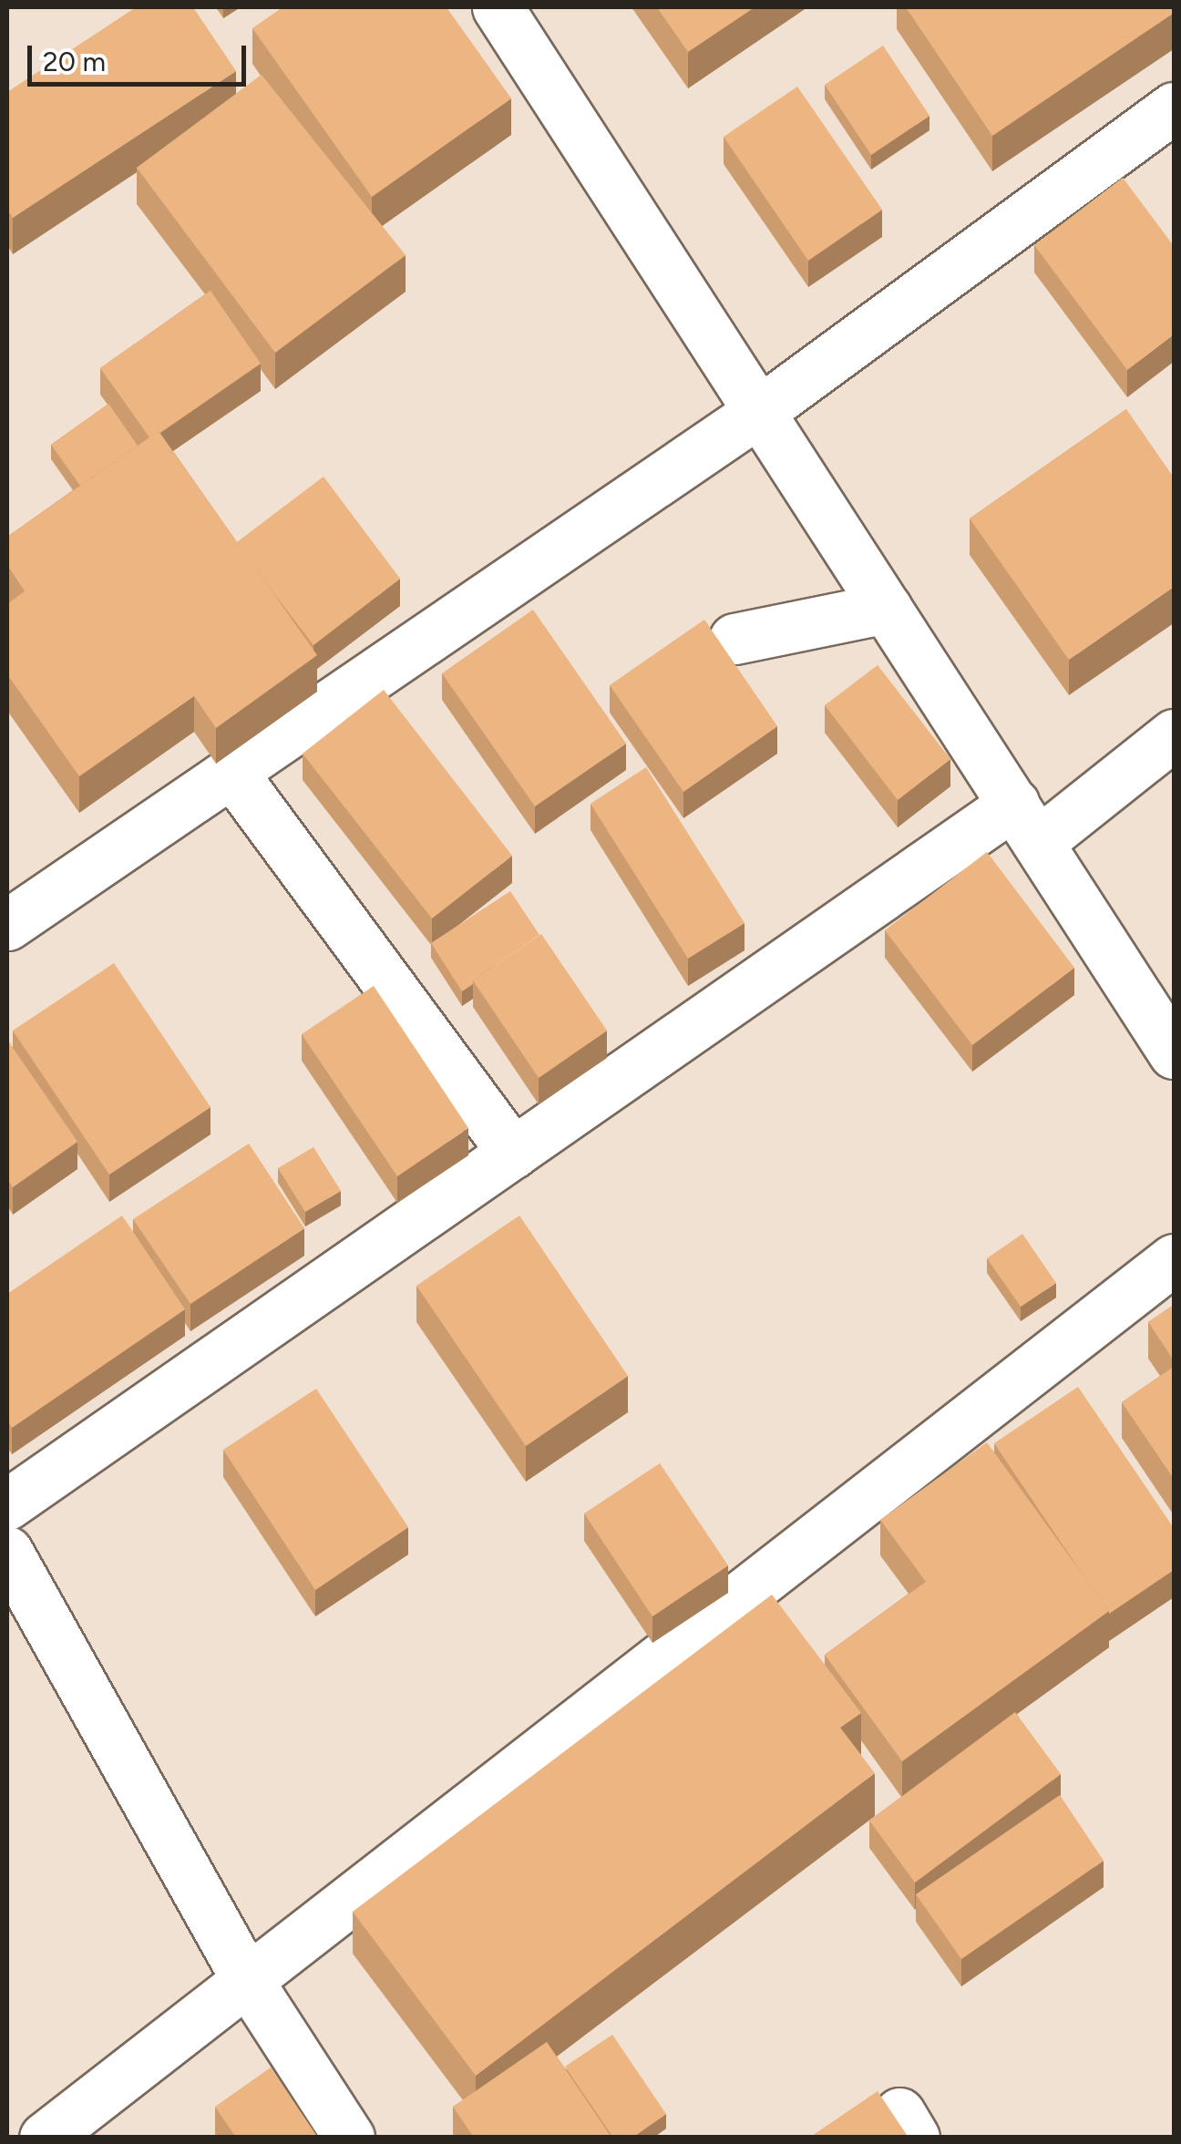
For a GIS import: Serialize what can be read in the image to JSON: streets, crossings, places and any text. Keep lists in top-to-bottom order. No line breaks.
{"scale_bar":"20 m"}
